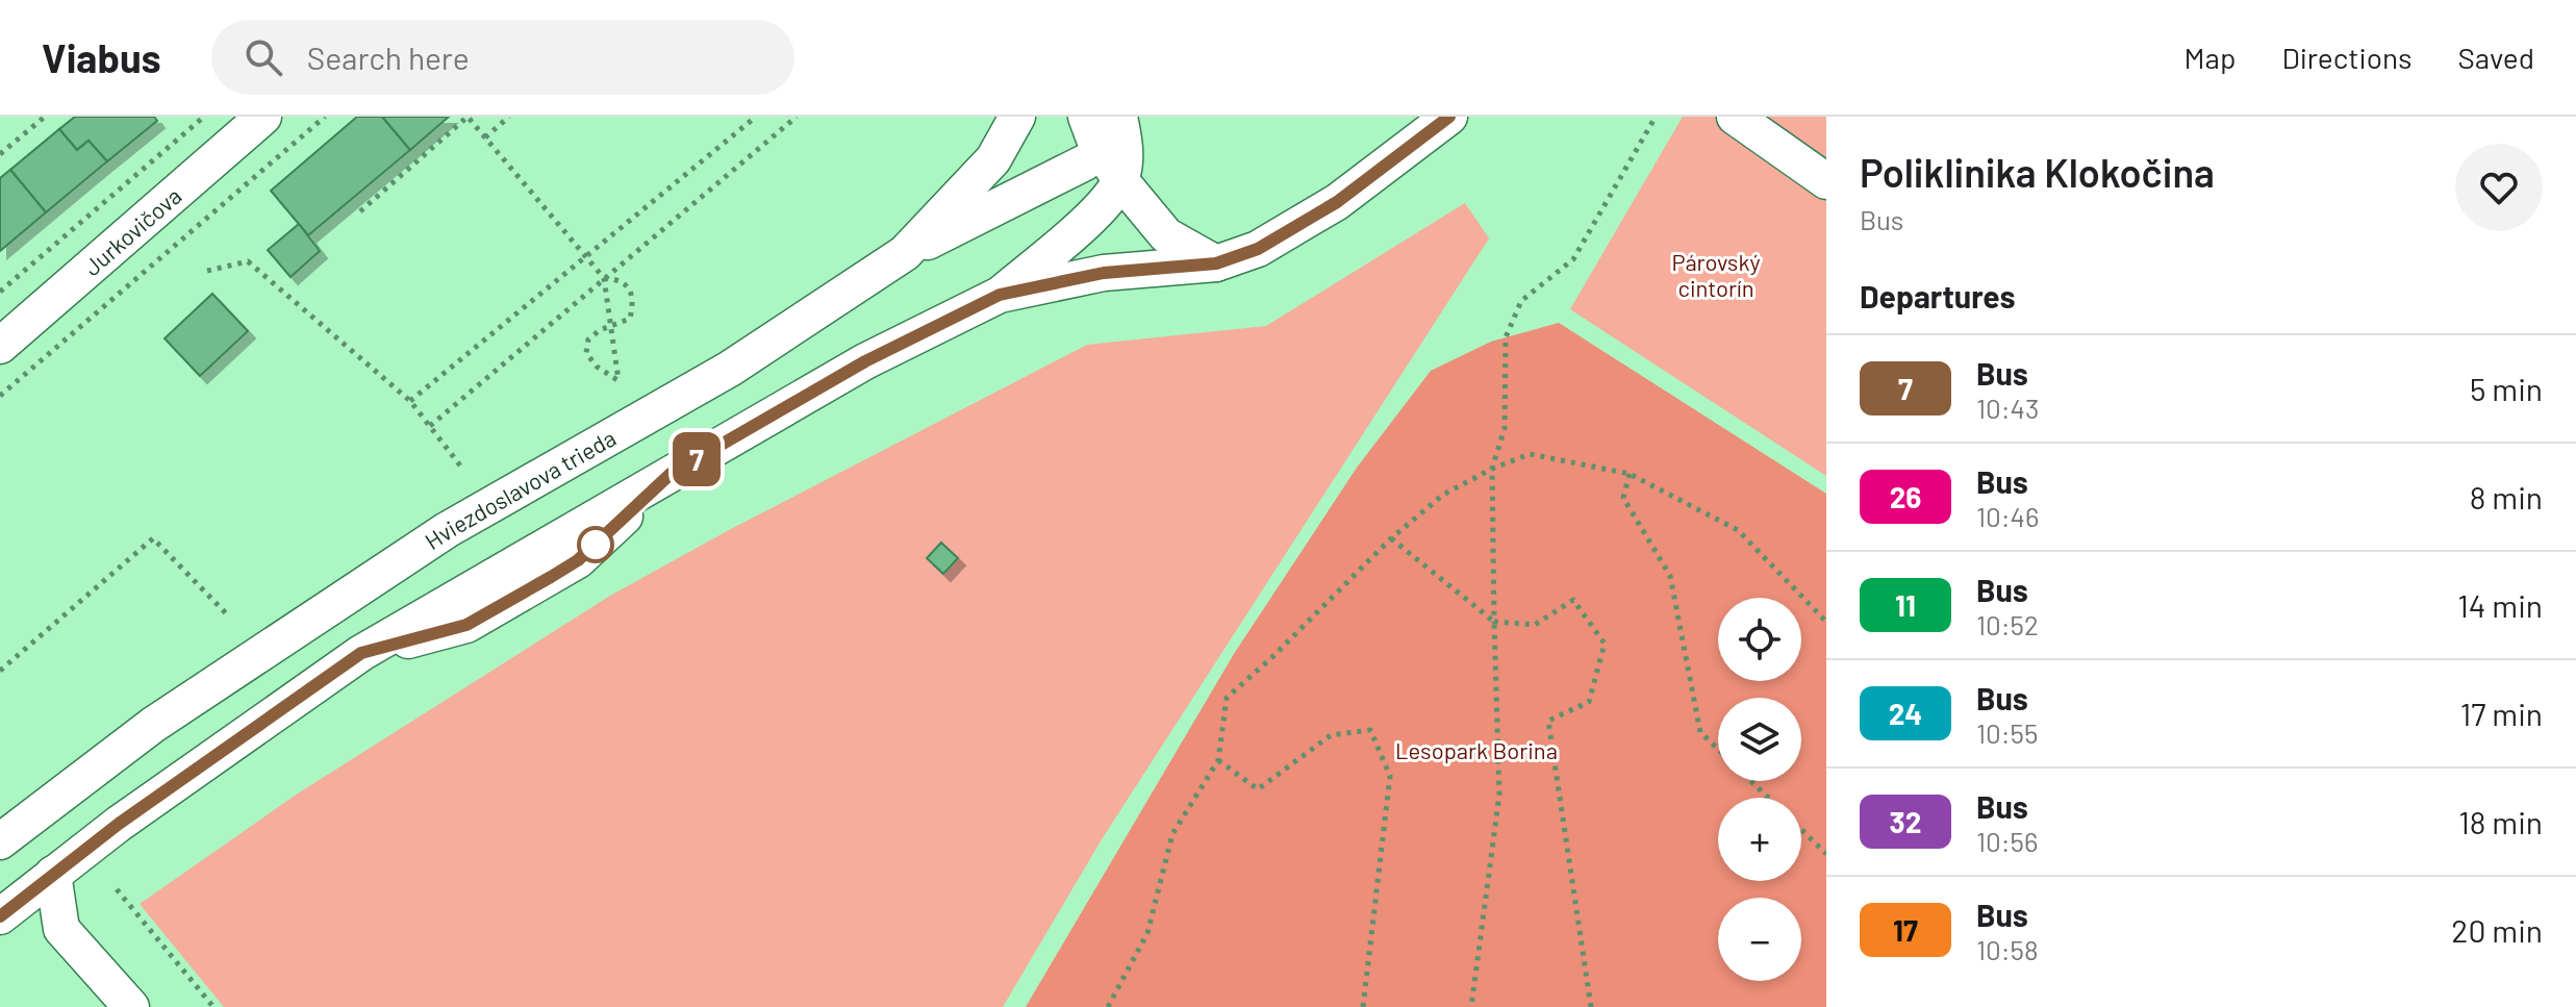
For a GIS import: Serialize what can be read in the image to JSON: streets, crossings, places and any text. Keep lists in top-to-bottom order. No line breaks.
{"streets":{"street":["Jurkovičova","Hviezdoslavova trieda"]},"parks":["Párovský cintorín","Lesopark Borina"],"lines":["bus line 7"],"page":{"header":"Viabus","search":"Search here","nav":["Map","Directions","Saved"],"on_map":"7","heading":[["Poliklinika Klokočina","Bus"],"Departures"],"list":[{"mark":"7","name":"Bus","note":"10:43","value":"5 min"},{"mark":"26","name":"Bus","note":"10:46","value":"8 min"},{"mark":"11","name":"Bus","note":"10:52","value":"14 min"},{"mark":"24","name":"Bus","note":"10:55","value":"17 min"},{"mark":"32","name":"Bus","note":"10:56","value":"18 min"},{"mark":"17","name":"Bus","note":"10:58","value":"20 min"}],"map_buttons":["+","−"]}}
